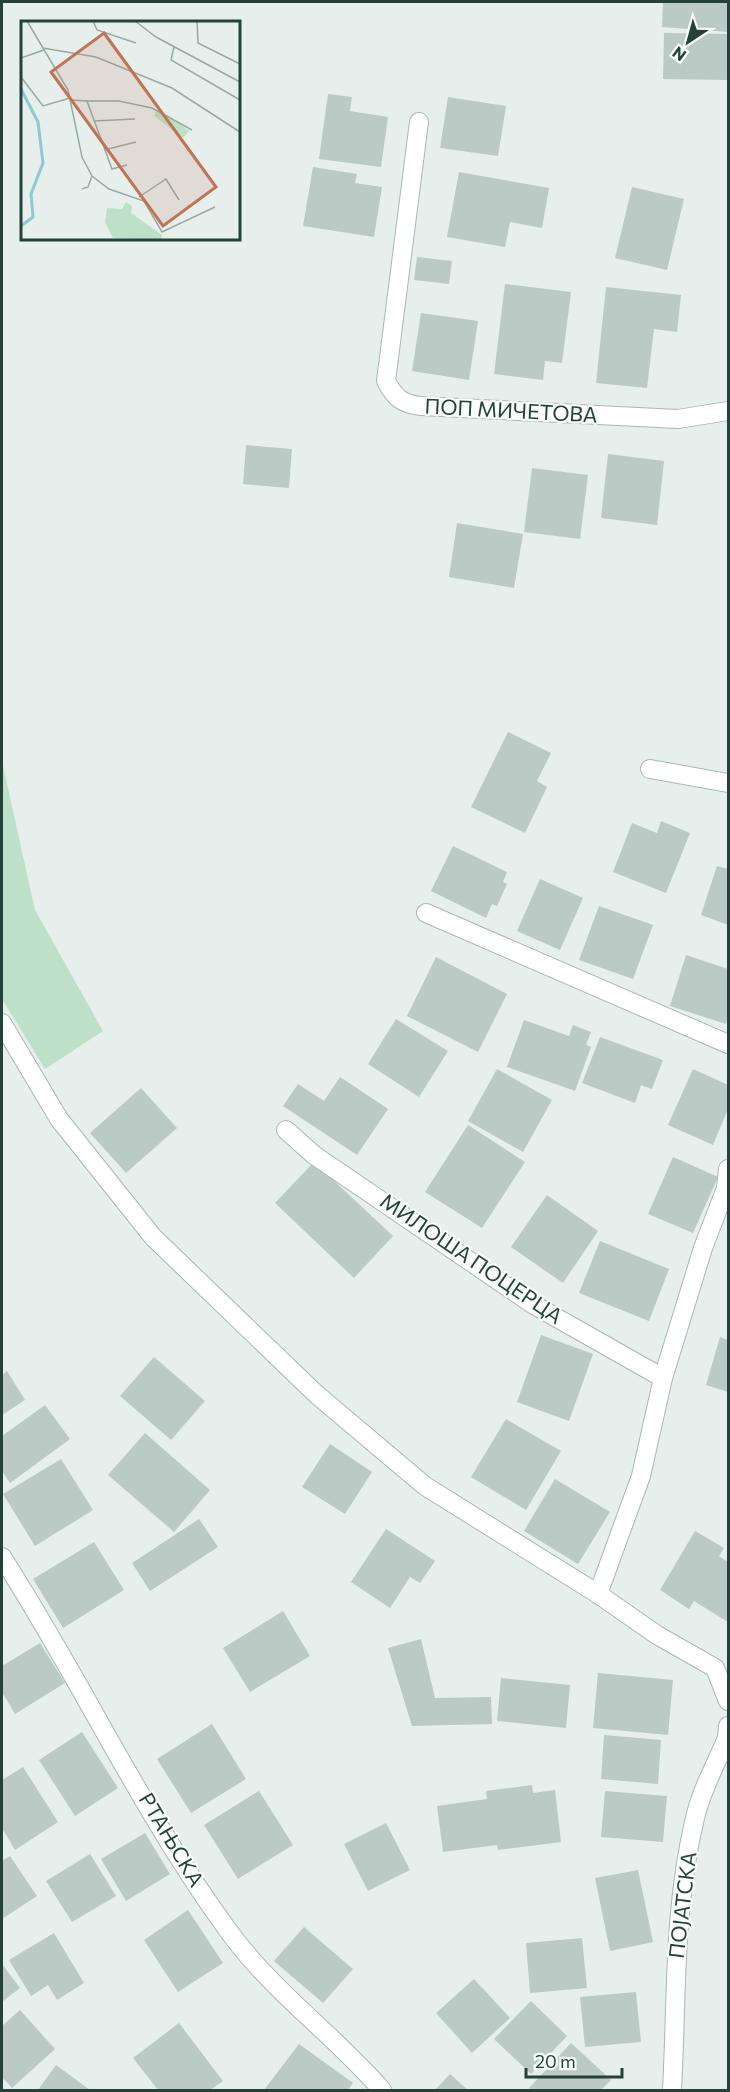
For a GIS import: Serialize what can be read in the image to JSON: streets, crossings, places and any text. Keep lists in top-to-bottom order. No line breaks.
{"streets":{"street":["ПОП МИЧЕТОВА","МИЛОША ПОЦЕРЦА","РТАЊСКА","ПОЈАТСКА"]},"scale_bar":"20 m","north":"bottom left"}
